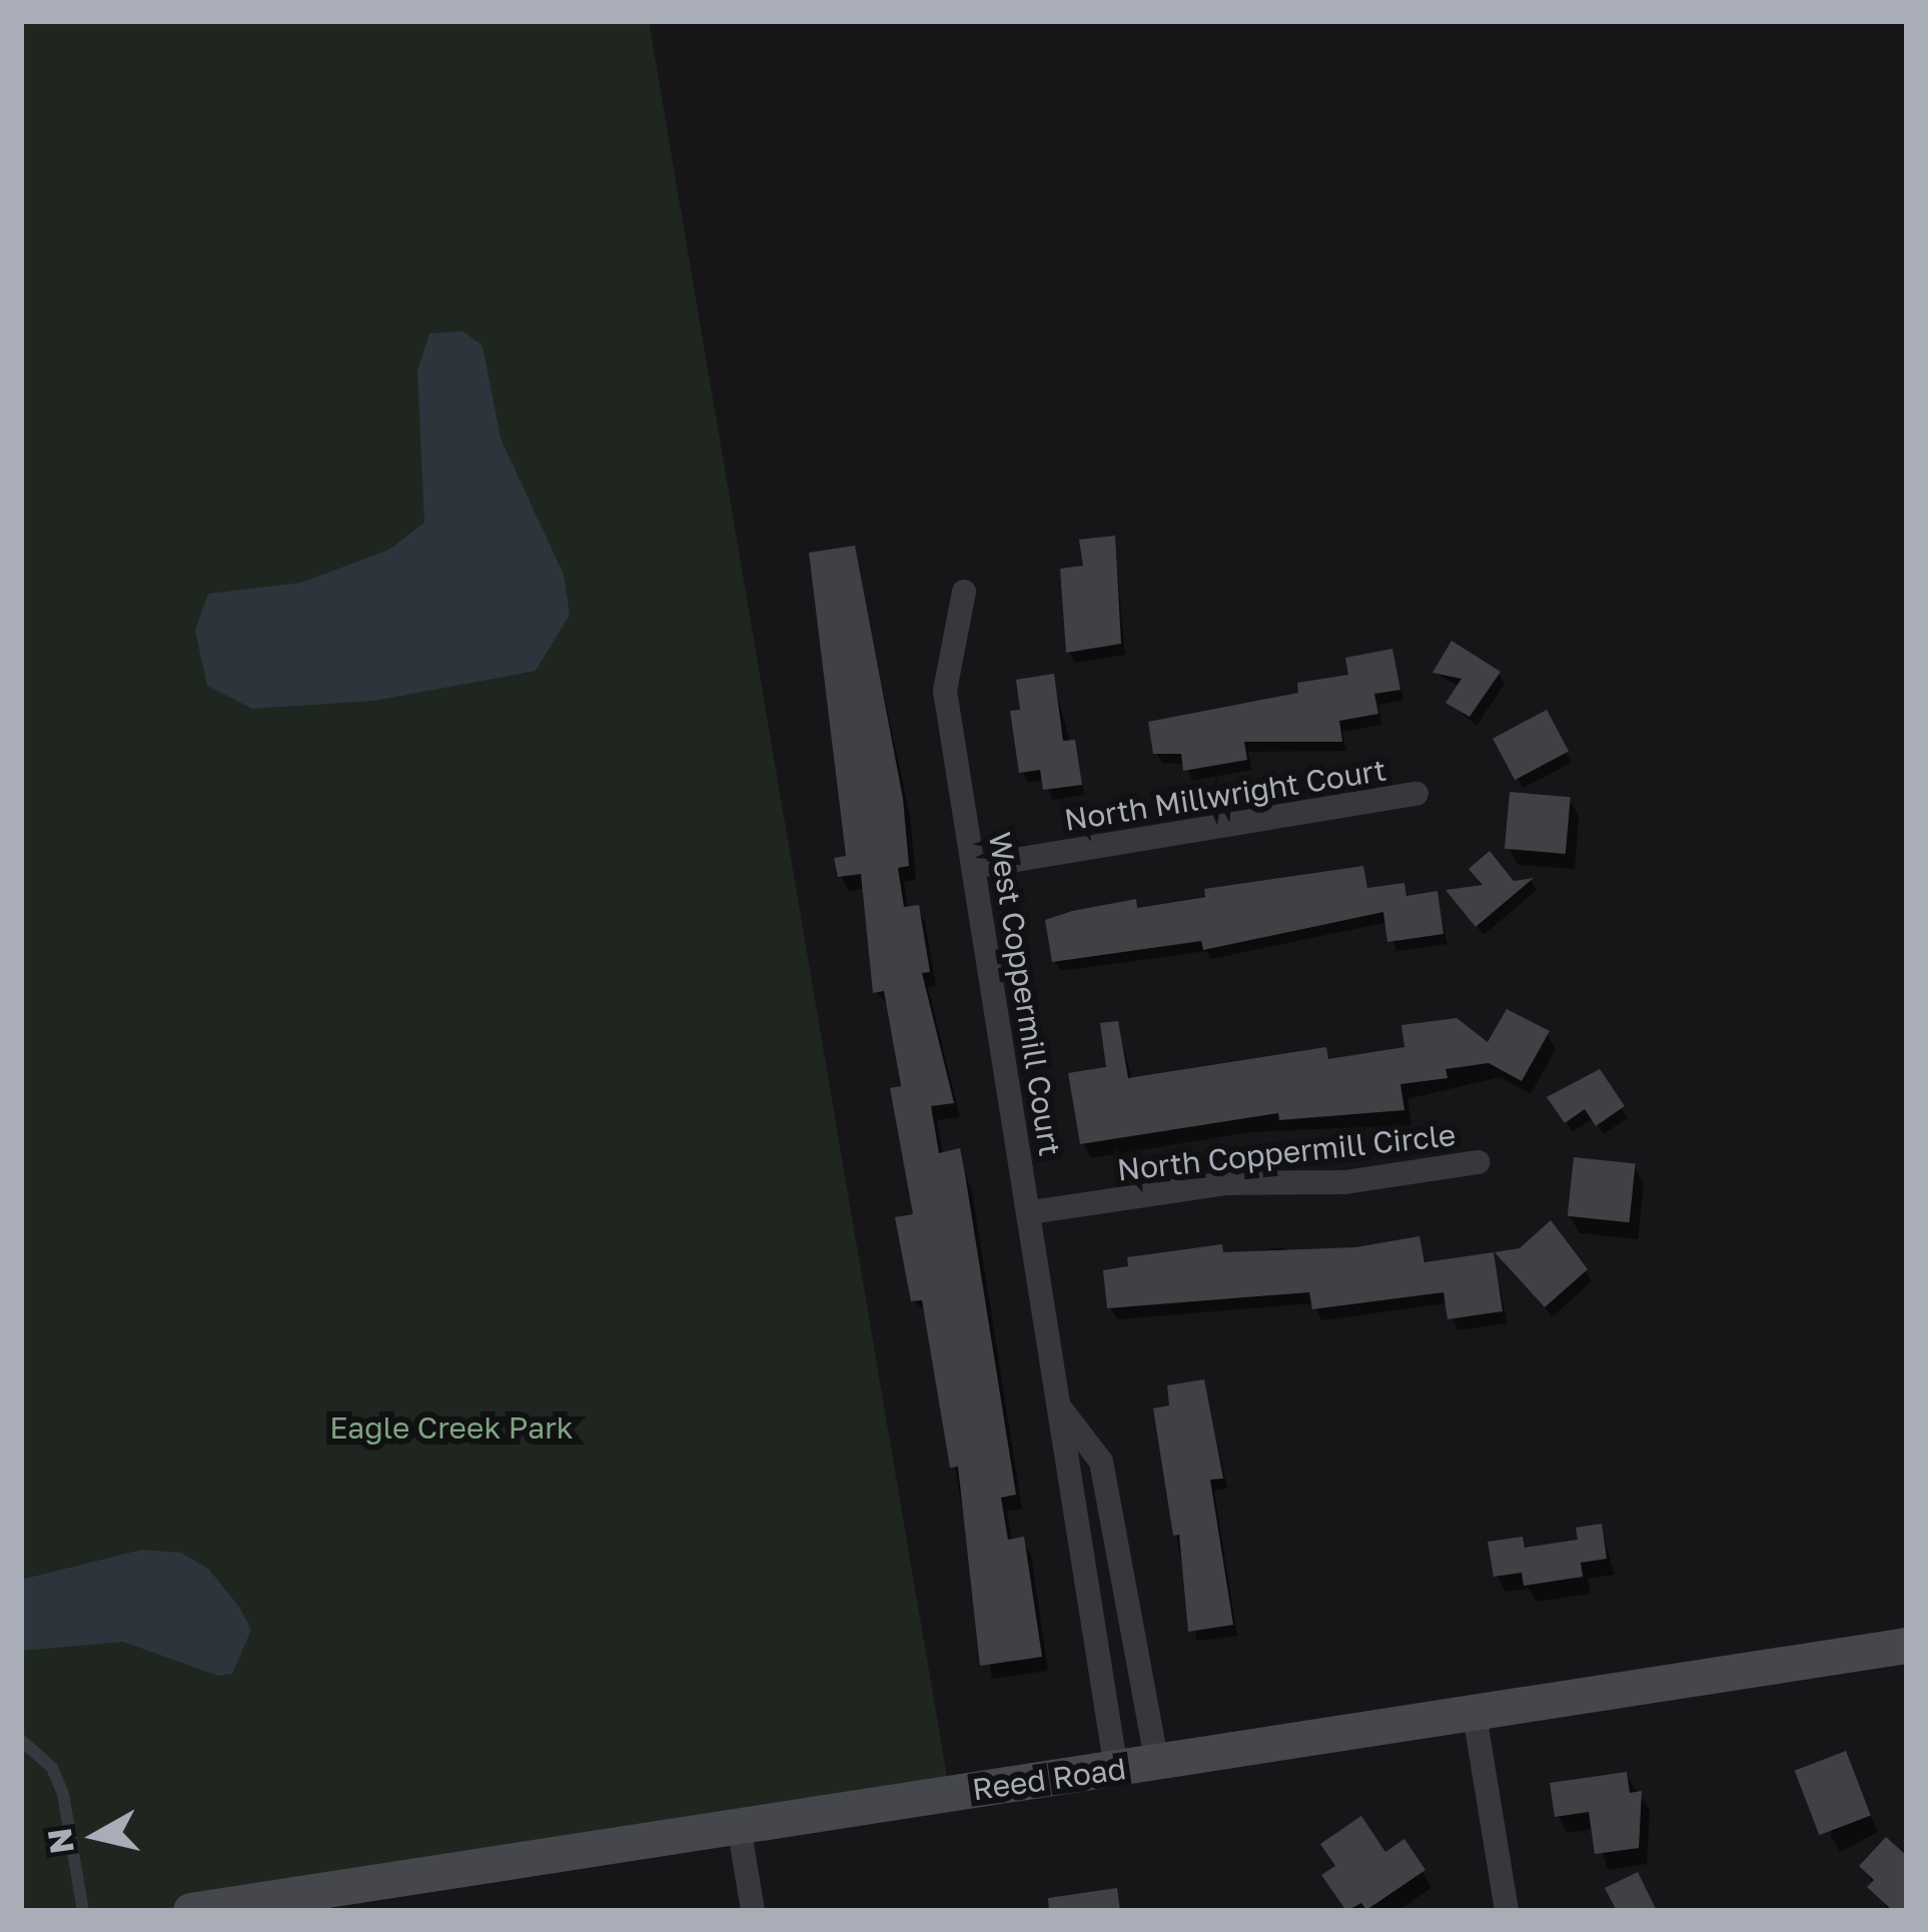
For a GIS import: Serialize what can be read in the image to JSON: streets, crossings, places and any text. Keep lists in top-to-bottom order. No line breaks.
{"streets":{"main road":["Reed Road"],"street":["North Millwright Court","West Coppermill Court","North Coppermill Circle"]},"crossings":[["North Millwright Court","West Coppermill Court"],["West Coppermill Court","North Coppermill Circle"],["West Coppermill Court","Reed Road"]],"parks":["Eagle Creek Park"],"north":"left"}
